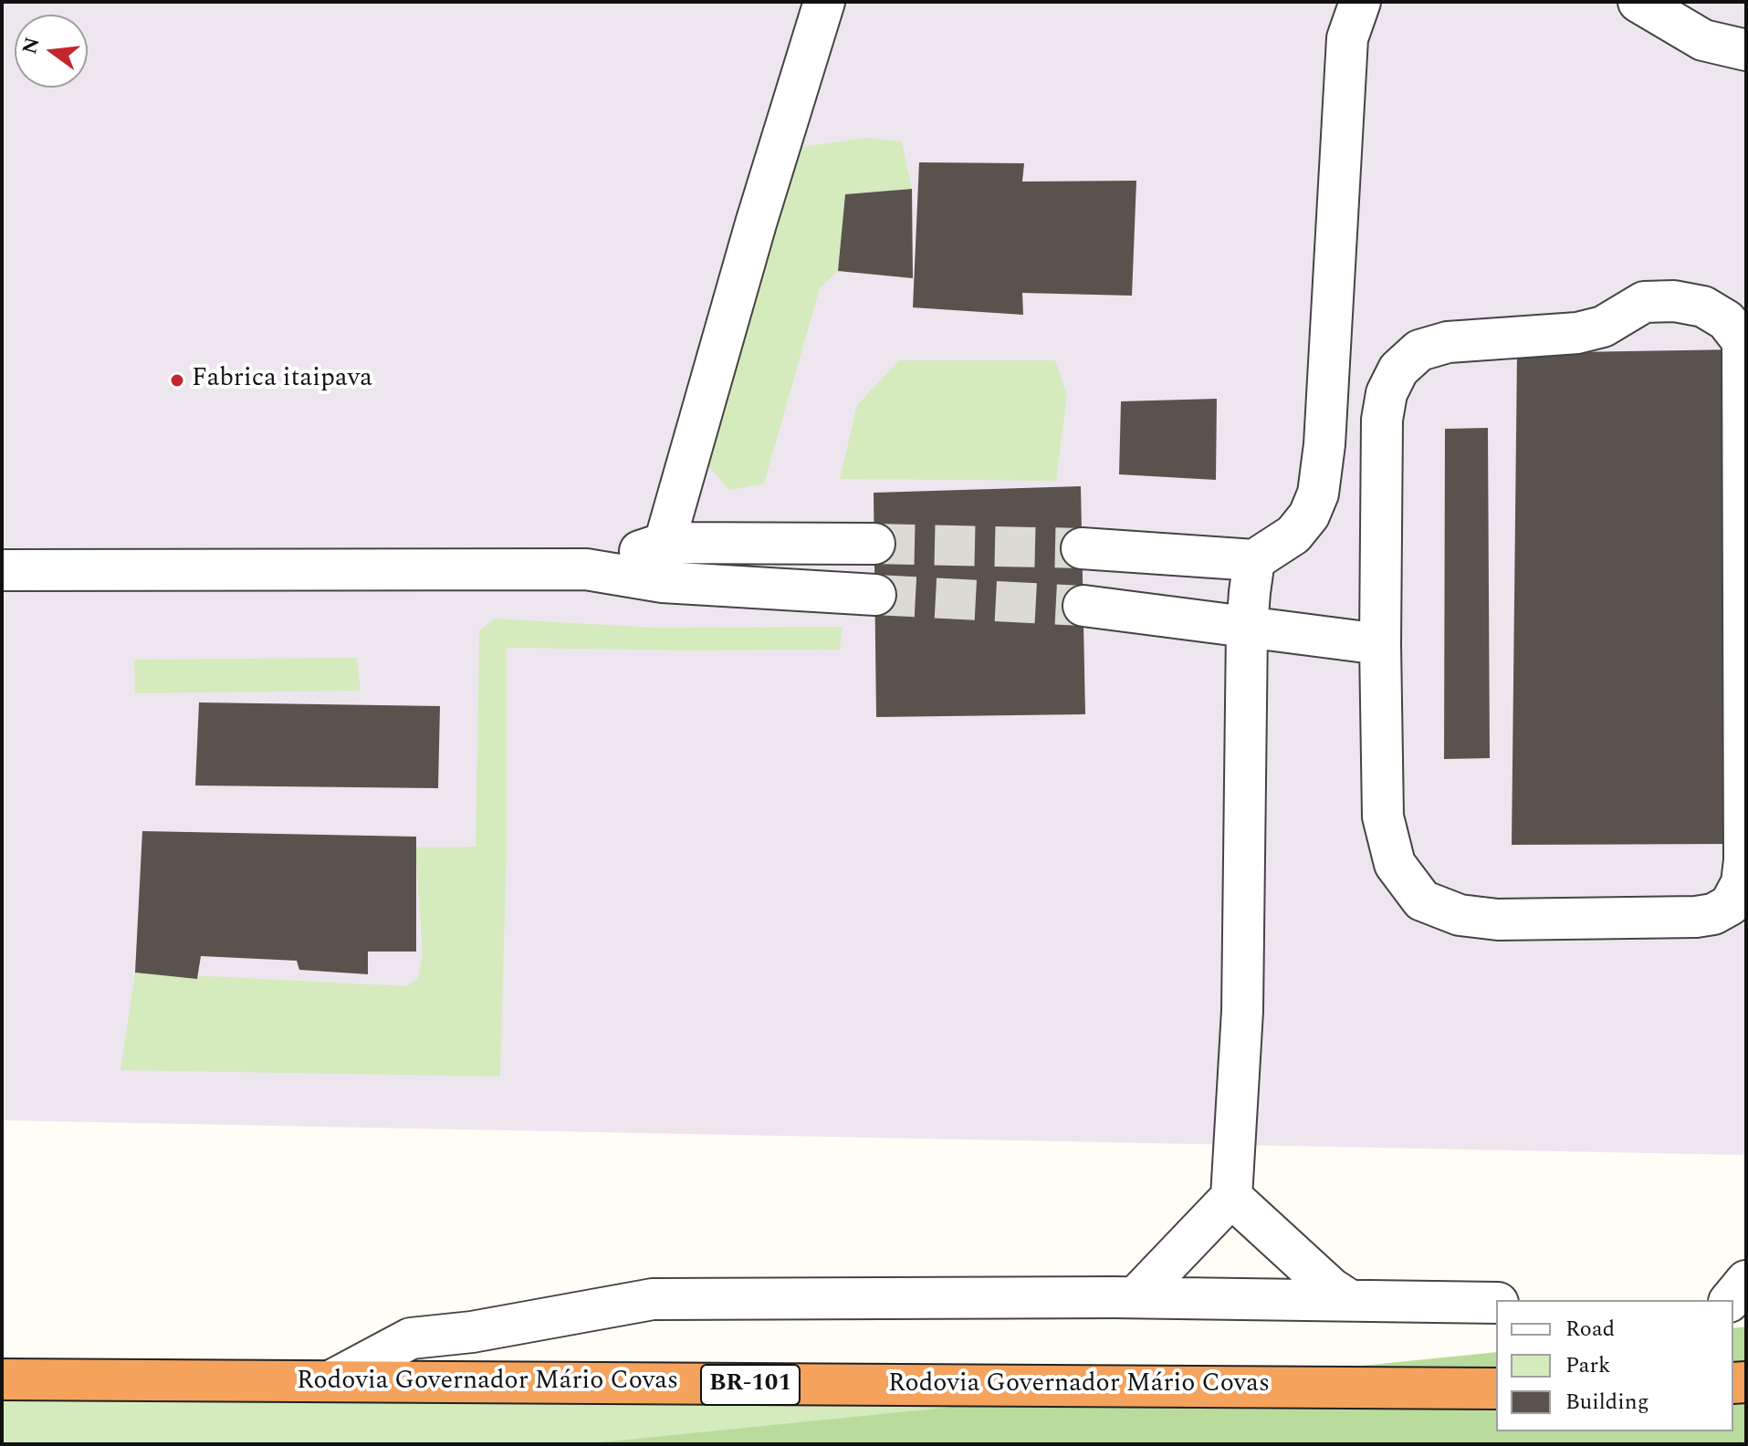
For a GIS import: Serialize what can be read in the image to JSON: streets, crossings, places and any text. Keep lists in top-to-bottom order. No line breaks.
{"streets":{"highway":["Rodovia Governador Mário Covas","BR-101"]},"places":["Fabrica itaipava"],"legend":["Road","Park","Building"],"north":"left"}
